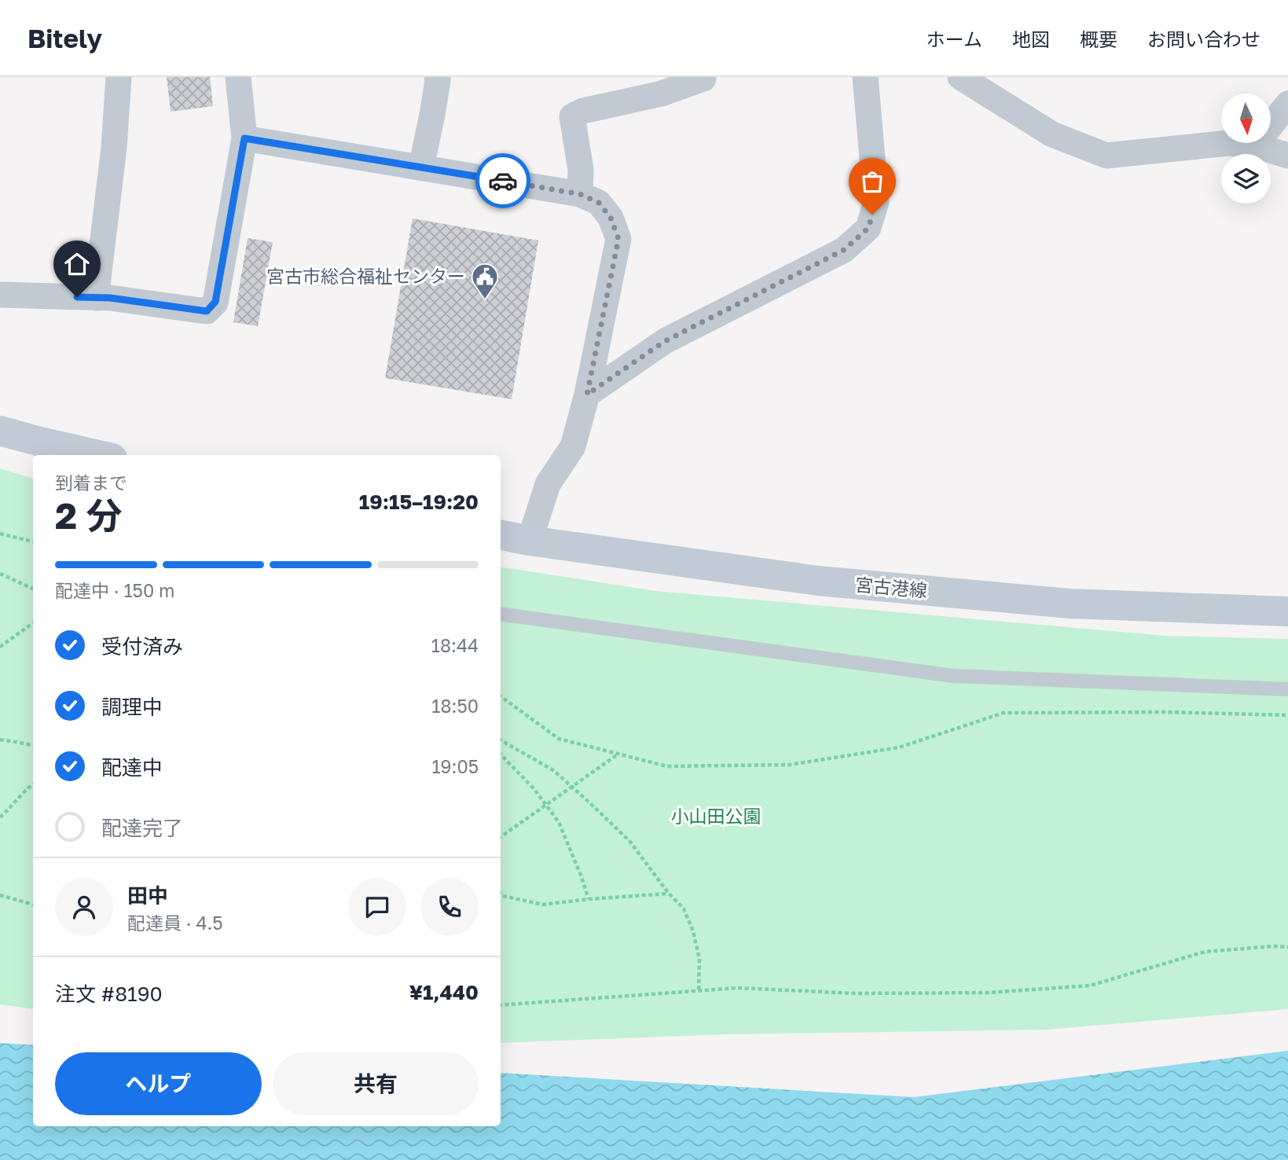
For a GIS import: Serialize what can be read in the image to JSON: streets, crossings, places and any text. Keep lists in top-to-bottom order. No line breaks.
{"streets":{"main road":["宮古港線"]},"parks":["小山田公園"],"places":{"public building":["宮古市総合福祉センター"]},"north":"bottom","page":{"header":"Bitely","nav":["ホーム","地図","概要","お問い合わせ"],"heading":["2 分","到着まで","19:15–19:20"],"panel":["田中","配達員 · 4.5","注文 #8190","¥1,440"],"bar":"配達中 · 150 m","list":[["受付済み","18:44"],["調理中","18:50"],["配達中","19:05"],"配達完了"],"buttons":["ヘルプ","共有"]}}
